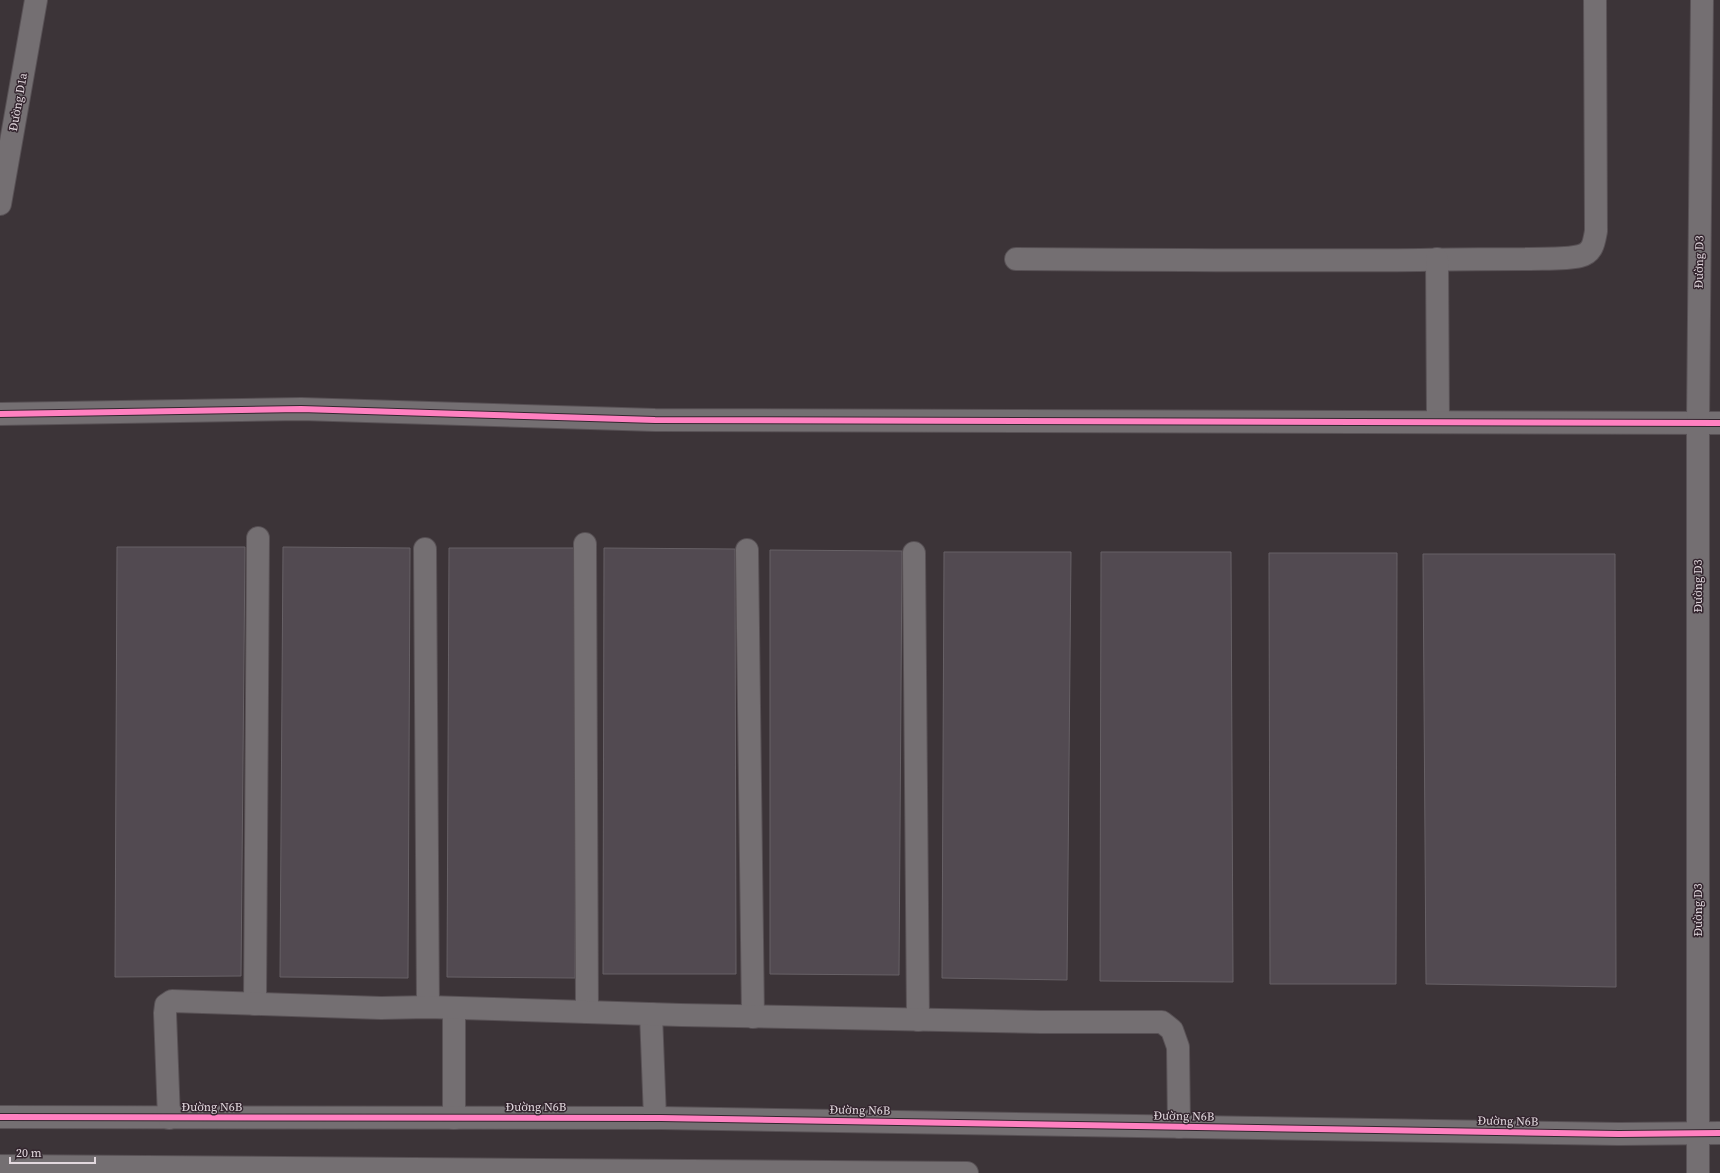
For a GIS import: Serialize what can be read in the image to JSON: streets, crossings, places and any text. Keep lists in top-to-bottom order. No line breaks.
{"streets":{"street":["Đường D1a","Đường D3","Đường N6B"]},"crossings":[["Đường D3","Đường N6B"]],"scale_bar":"20 m"}
